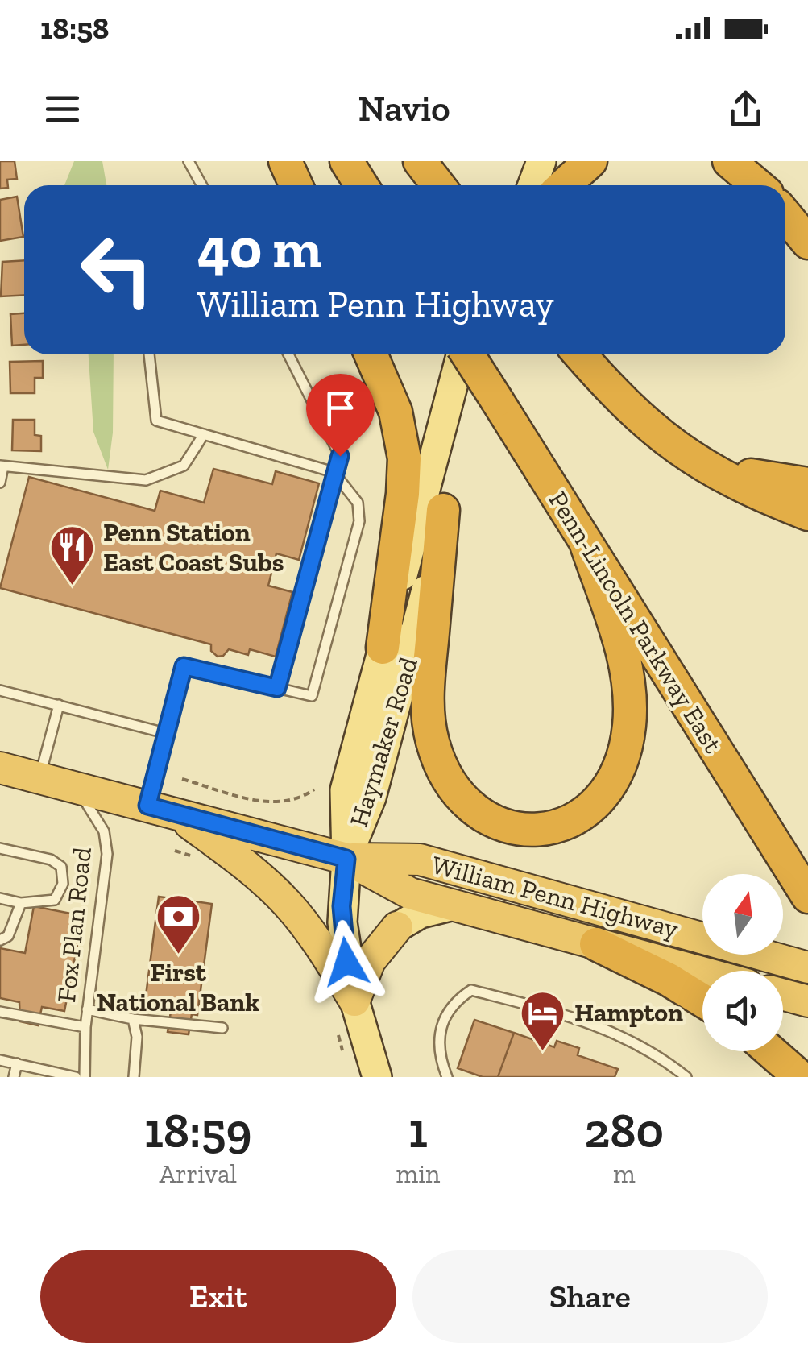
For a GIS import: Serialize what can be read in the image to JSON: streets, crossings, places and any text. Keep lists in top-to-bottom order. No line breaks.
{"streets":{"highway":["Penn-Lincoln Parkway East","William Penn Highway"],"main road":["Haymaker Road"],"lane":["Fox Plan Road"]},"crossings":[["Haymaker Road","William Penn Highway"],["William Penn Highway","Fox Plan Road"]],"places":{"restaurant":["Penn Station East Coast Subs"],"bank":["First National Bank"],"hotel":["Hampton"]},"north":"top","page":{"status":"18:58","header":"Navio","turn":["40 m","William Penn Highway"],"eta":["18:59","Arrival","1","min","280","m"],"buttons":["Exit","Share"]}}
